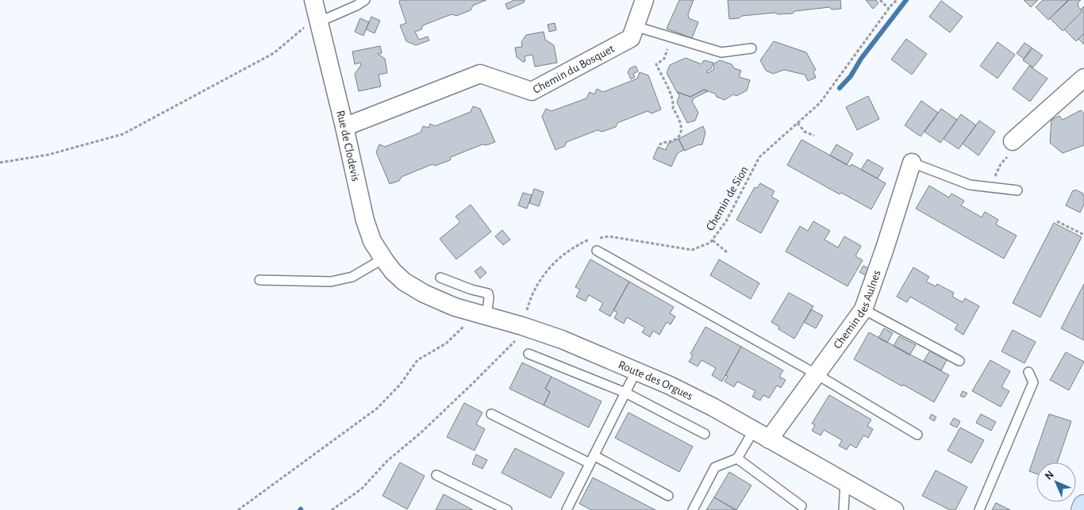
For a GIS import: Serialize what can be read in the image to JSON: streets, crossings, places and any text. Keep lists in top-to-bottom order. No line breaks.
{"streets":{"street":["Chemin du Bosquet","Rue de Clodevis","Chemin des Aulnes","Route des Orgues"],"path":["Chemin de Sion"]},"crossings":[["Chemin du Bosquet","Rue de Clodevis"],["Rue de Clodevis","Route des Orgues"],["Chemin de Sion","Route des Orgues"],["Chemin des Aulnes","Route des Orgues"]],"north":"top left"}
